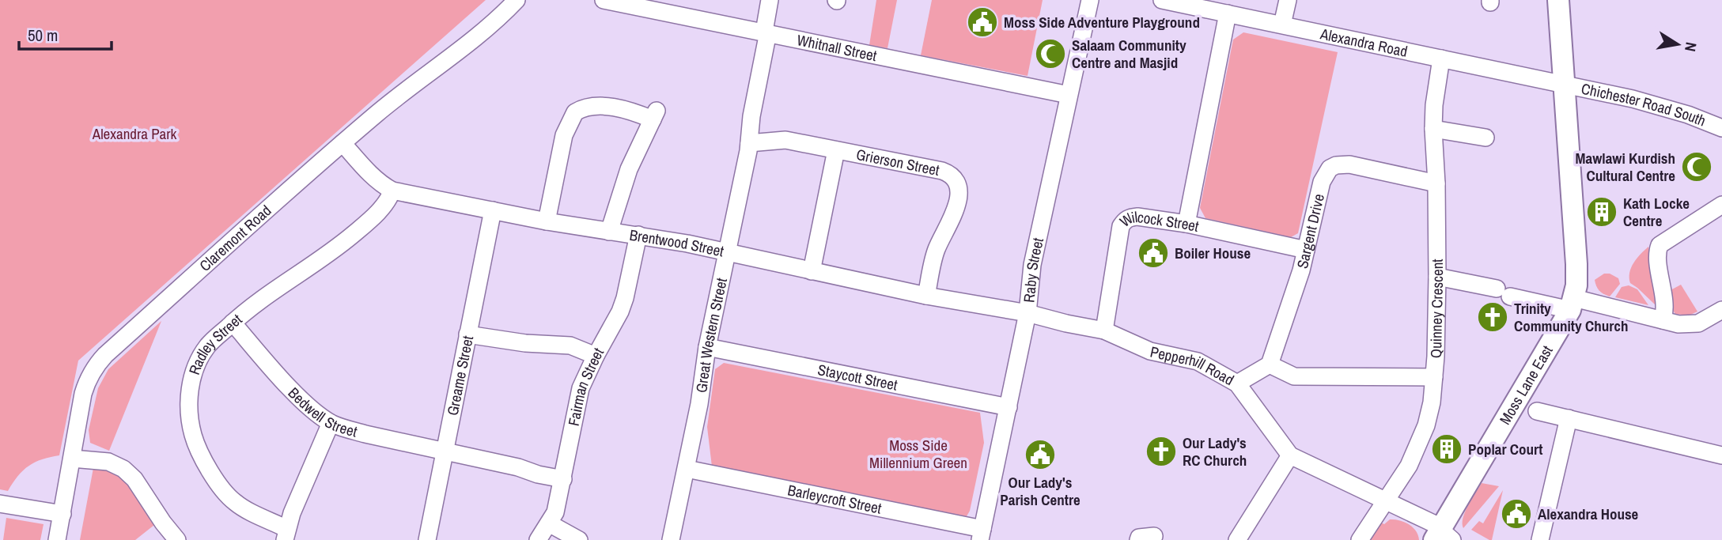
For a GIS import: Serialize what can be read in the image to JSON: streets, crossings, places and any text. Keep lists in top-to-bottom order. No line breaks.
{"streets":{"main road":["Moss Lane East"],"street":["Alexandra Road","Whitnall Street","Chichester Road South","Grierson Street","Wilcock Street","Sargent Drive","Claremont Road","Brentwood Street","Raby Street","Quinney Crescent","Great Western Street","Radley Street","Pepperhill Road","Greame Street","Staycott Street","Fairman Street","Bedwell Street","Barleycroft Street"]},"crossings":[["Alexandra Road","Chichester Road South"],["Alexandra Road","Quinney Crescent"],["Alexandra Road","Moss Lane East"],["Whitnall Street","Raby Street"],["Whitnall Street","Great Western Street"],["Chichester Road South","Moss Lane East"],["Grierson Street","Brentwood Street"],["Grierson Street","Great Western Street"],["Wilcock Street","Sargent Drive"],["Wilcock Street","Pepperhill Road"],["Sargent Drive","Quinney Crescent"],["Claremont Road","Brentwood Street"],["Brentwood Street","Raby Street"],["Brentwood Street","Great Western Street"],["Brentwood Street","Radley Street"],["Brentwood Street","Pepperhill Road"],["Brentwood Street","Greame Street"],["Brentwood Street","Fairman Street"],["Raby Street","Pepperhill Road"],["Raby Street","Staycott Street"],["Raby Street","Barleycroft Street"],["Quinney Crescent","Pepperhill Road"],["Great Western Street","Staycott Street"],["Great Western Street","Barleycroft Street"],["Radley Street","Bedwell Street"],["Pepperhill Road","Moss Lane East"],["Greame Street","Bedwell Street"],["Fairman Street","Bedwell Street"]],"parks":["Alexandra Park","Moss Side Millennium Green"],"places":{"public building":["Moss Side Adventure Playground","Boiler House","Our Lady's Parish Centre","Alexandra House"],"mosque":["Salaam Community Centre and Masjid","Mawlawi Kurdish Cultural Centre"],"building":["Kath Locke Centre","Poplar Court"],"church":["Trinity Community Church","Our Lady's RC Church"]},"scale_bar":"50 m","north":"right"}
